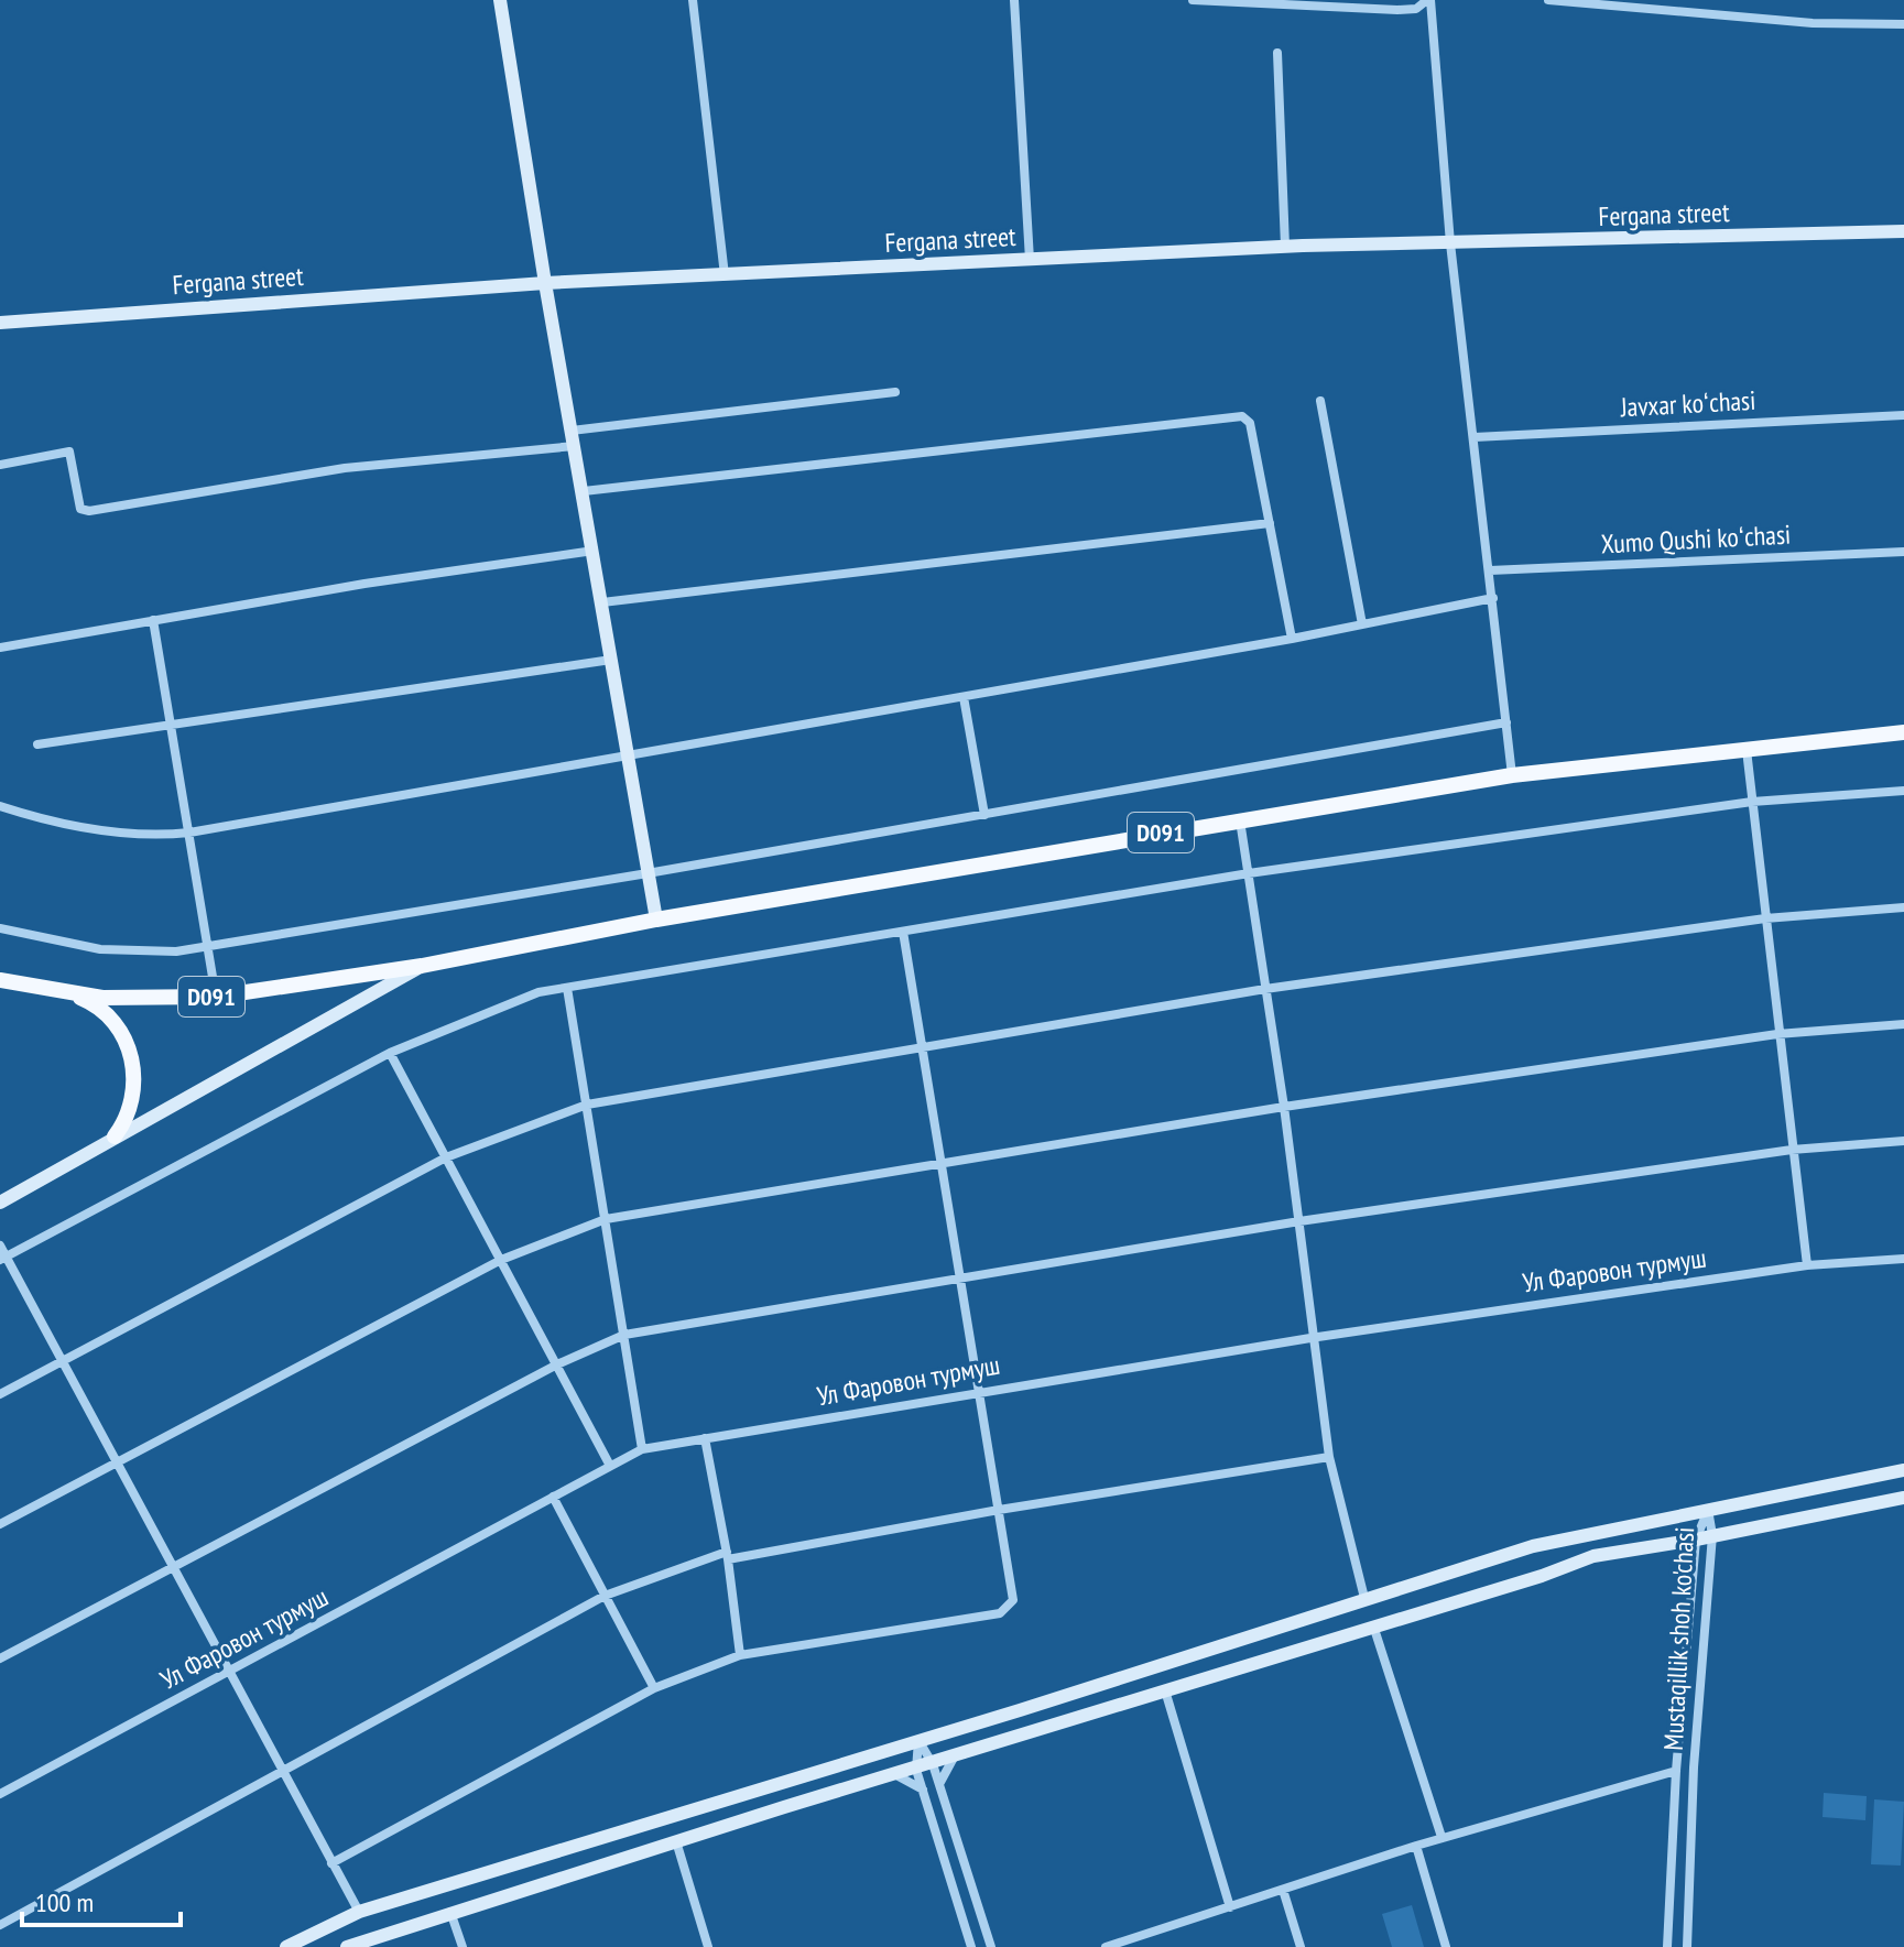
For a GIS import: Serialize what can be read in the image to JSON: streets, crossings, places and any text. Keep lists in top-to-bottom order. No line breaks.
{"streets":{"main road":["D091"],"street":["Fergana street","Javxar koʻchasi","Xumo Qushi koʻchasi","Ул Фаровон турмуш","Mustaqillik shoh ko'chasi"]},"scale_bar":"100 m"}
